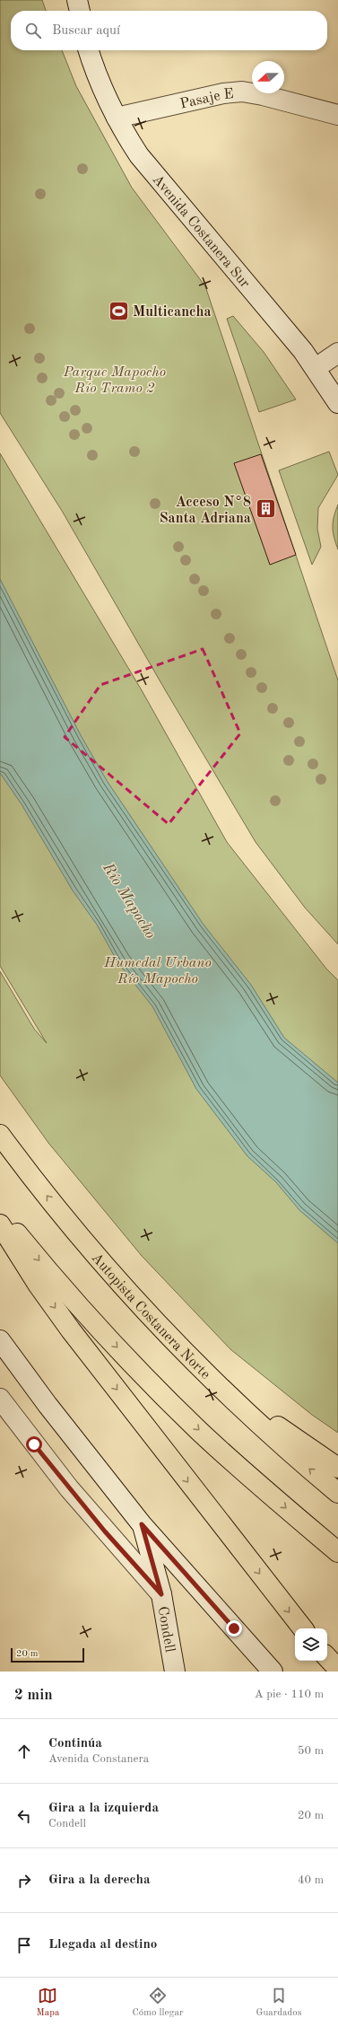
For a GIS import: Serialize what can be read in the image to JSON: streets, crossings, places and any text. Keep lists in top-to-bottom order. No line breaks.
{"streets":{"highway":["Autopista Costanera Norte"],"street":["Pasaje E","Avenida Costanera Sur","Condell"]},"crossings":[["Pasaje E","Avenida Costanera Sur"]],"water":["Río Mapocho"],"parks":["Parque Mapocho Río Tramo 2","Humedal Urbano Río Mapocho"],"places":{"sports":["Multicancha"],"building":["Acceso N°8 Santa Adriana"]},"scale_bar":"20 m","north":"left","page":{"search":"Buscar aquí","scale":"20 m","heading":["2 min","A pie · 110 m"],"list":[["Continúa","Avenida Constanera","50 m"],["Gira a la izquierda","Condell","20 m"],["Gira a la derecha","40 m"],"Llegada al destino"],"nav":["Mapa","Cómo llegar","Guardados"]}}
